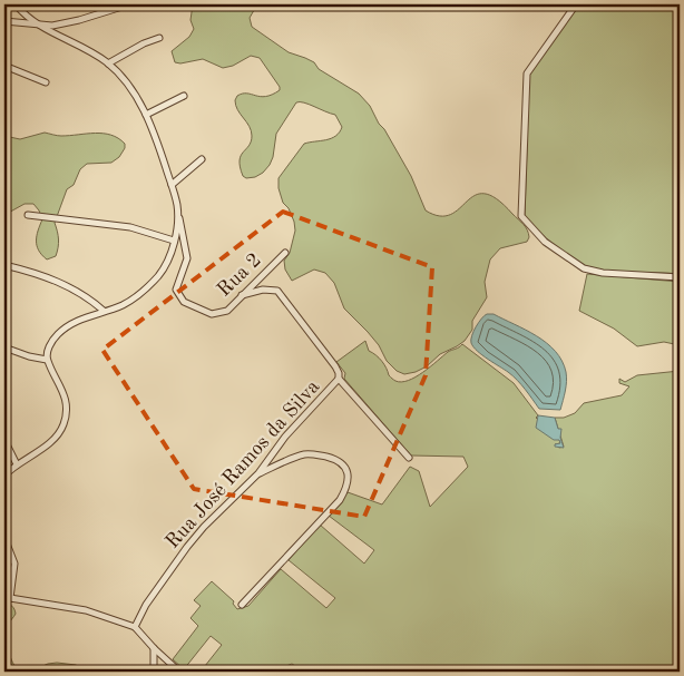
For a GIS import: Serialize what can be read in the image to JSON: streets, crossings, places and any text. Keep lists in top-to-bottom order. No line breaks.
{"streets":{"street":["Rua 2","Rua José Ramos da Silva"]}}
